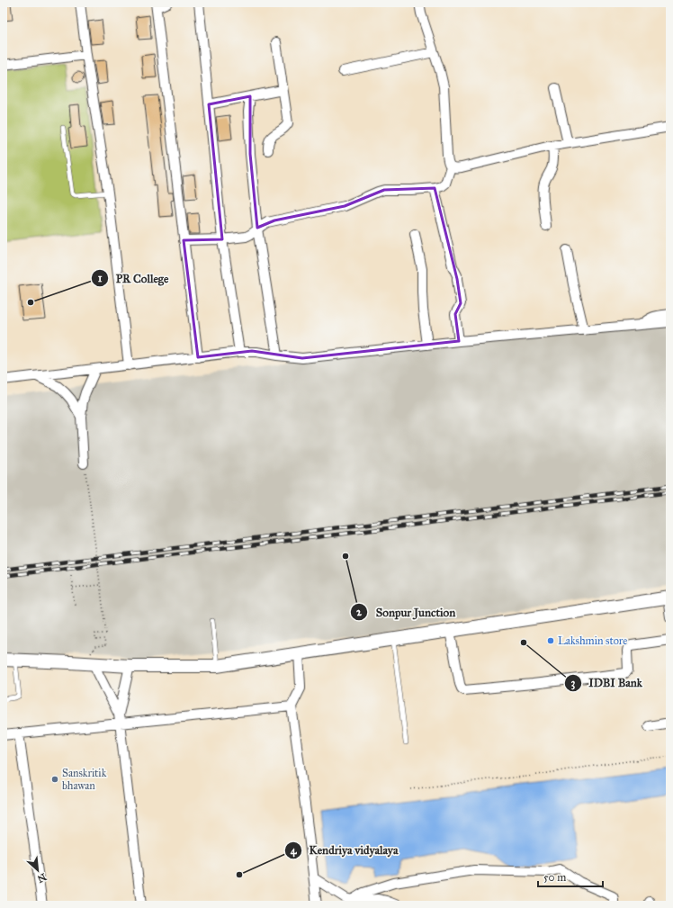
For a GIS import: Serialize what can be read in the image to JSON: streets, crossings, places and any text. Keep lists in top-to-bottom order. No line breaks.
{"places":["PR College","Sonpur Junction","Lakshmin store","IDBI Bank","Sanskritik bhawan","Kendriya vidyalaya"],"scale_bar":"50 m","north":"bottom right"}
